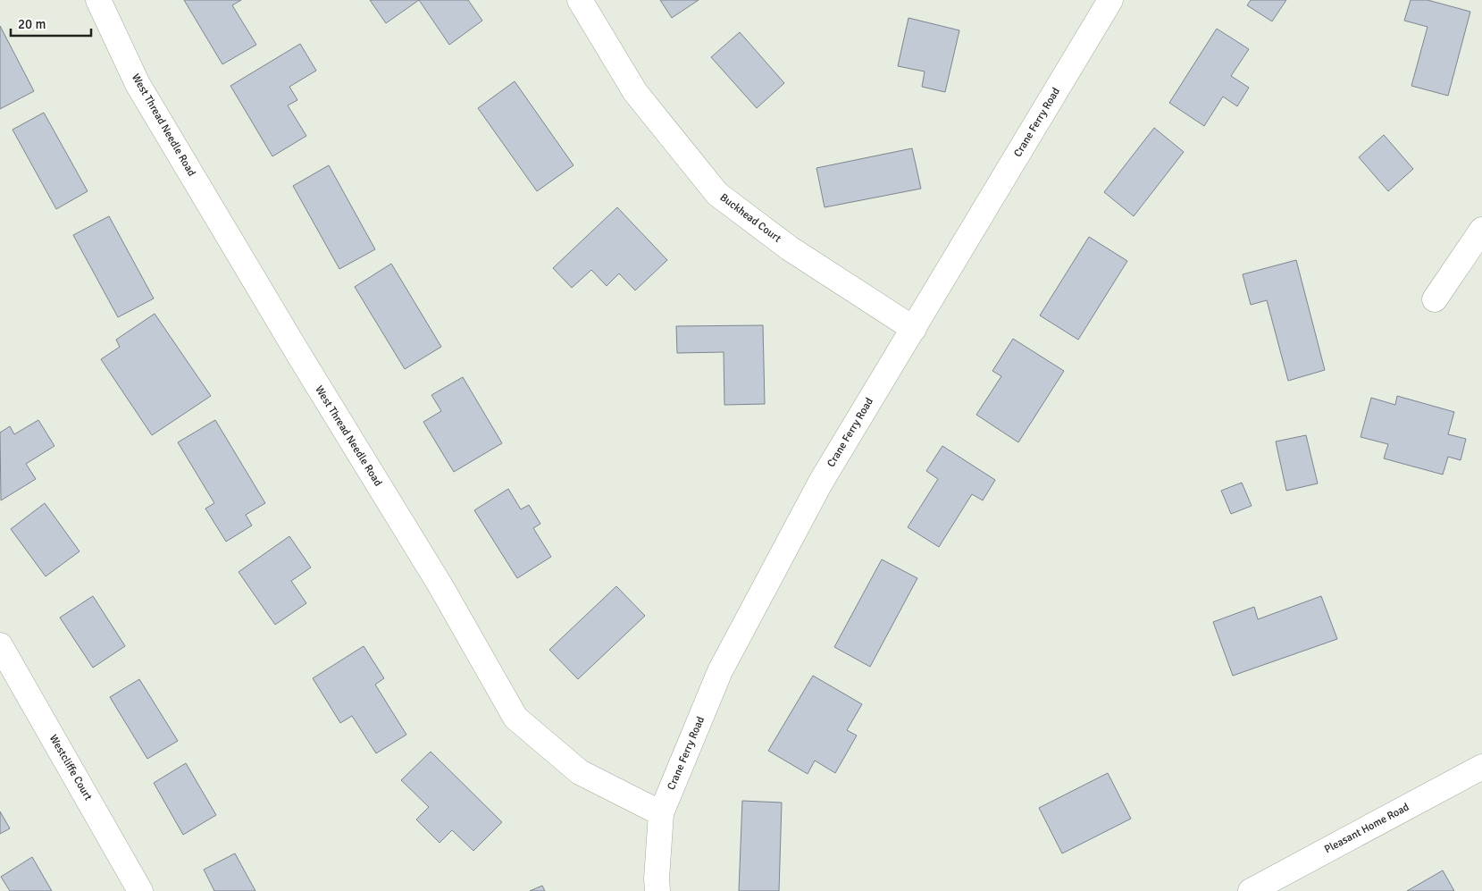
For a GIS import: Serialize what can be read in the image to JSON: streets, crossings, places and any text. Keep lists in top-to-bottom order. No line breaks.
{"streets":{"street":["Crane Ferry Road","West Thread Needle Road","Buckhead Court","Westcliffe Court","Pleasant Home Road"]},"crossings":[["Crane Ferry Road","West Thread Needle Road"],["Crane Ferry Road","Buckhead Court"]],"scale_bar":"20 m"}
